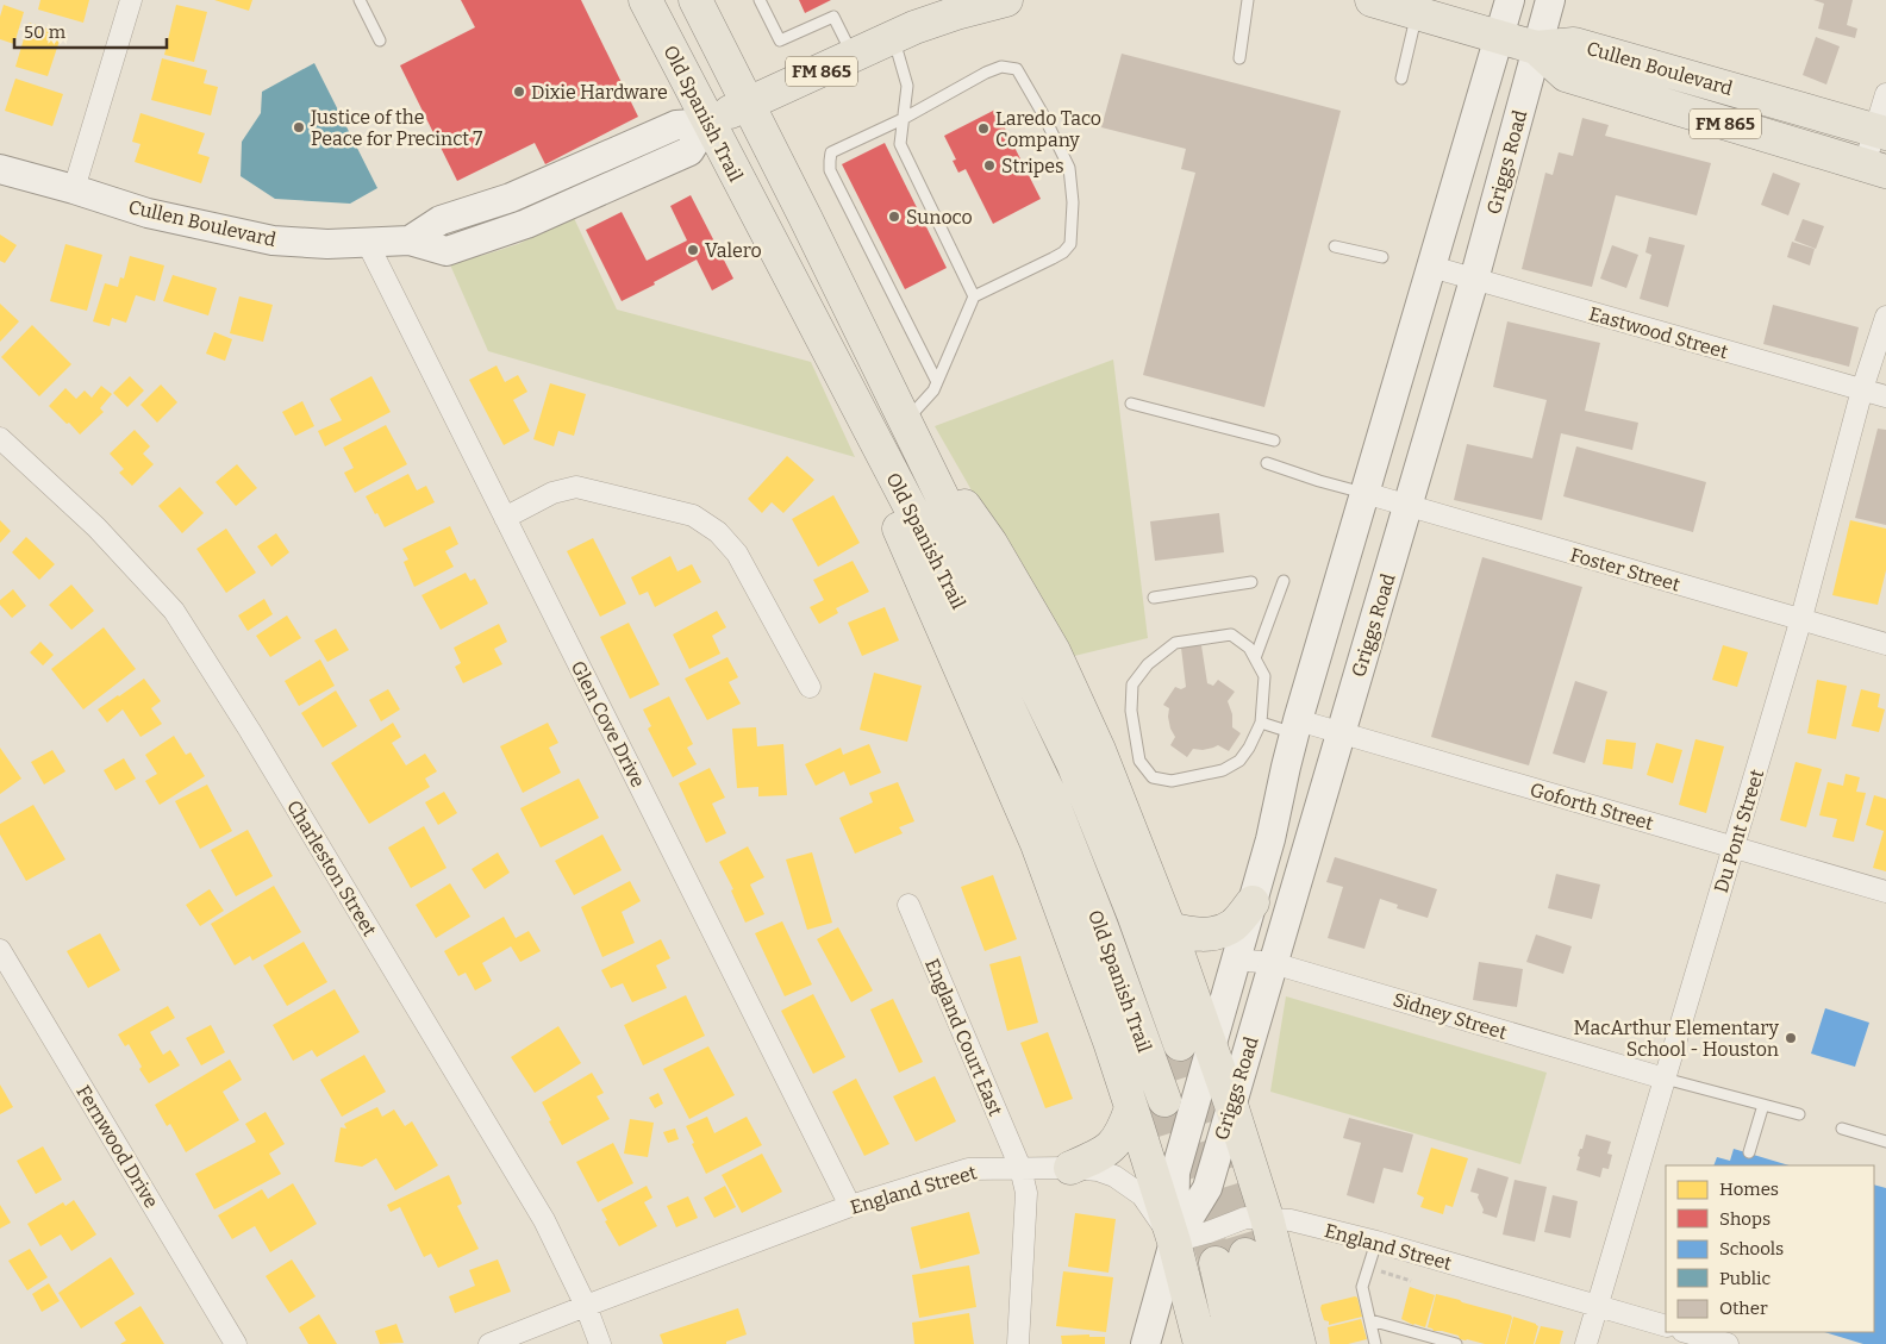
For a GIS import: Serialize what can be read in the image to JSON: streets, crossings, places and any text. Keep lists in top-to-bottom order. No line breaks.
{"streets":{"main road":["Cullen Boulevard","FM 865","Old Spanish Trail","Griggs Road"],"street":["Eastwood Street","Foster Street","Glen Cove Drive","Goforth Street","Du Pont Street","Charleston Street","Sidney Street","England Court East","Fernwood Drive","England Street"]},"crossings":[["Cullen Boulevard","FM 865"],["Cullen Boulevard","Old Spanish Trail"],["Cullen Boulevard","Griggs Road"],["Cullen Boulevard","Glen Cove Drive"],["FM 865","Old Spanish Trail"],["Old Spanish Trail","Griggs Road"],["Griggs Road","Eastwood Street"],["Griggs Road","Foster Street"],["Griggs Road","Goforth Street"],["Griggs Road","Sidney Street"],["Griggs Road","England Street"],["Eastwood Street","Du Pont Street"],["Foster Street","Du Pont Street"],["Glen Cove Drive","England Street"],["Goforth Street","Du Pont Street"],["Du Pont Street","Sidney Street"],["Du Pont Street","England Street"],["Charleston Street","England Street"],["England Court East","England Street"]],"places":["Dixie Hardware","Justice of the Peace for Precinct 7","Laredo Taco Company","Stripes","Sunoco","Valero","MacArthur Elementary School - Houston"],"legend":["Homes","Shops","Schools","Public","Other"],"scale_bar":"50 m"}
